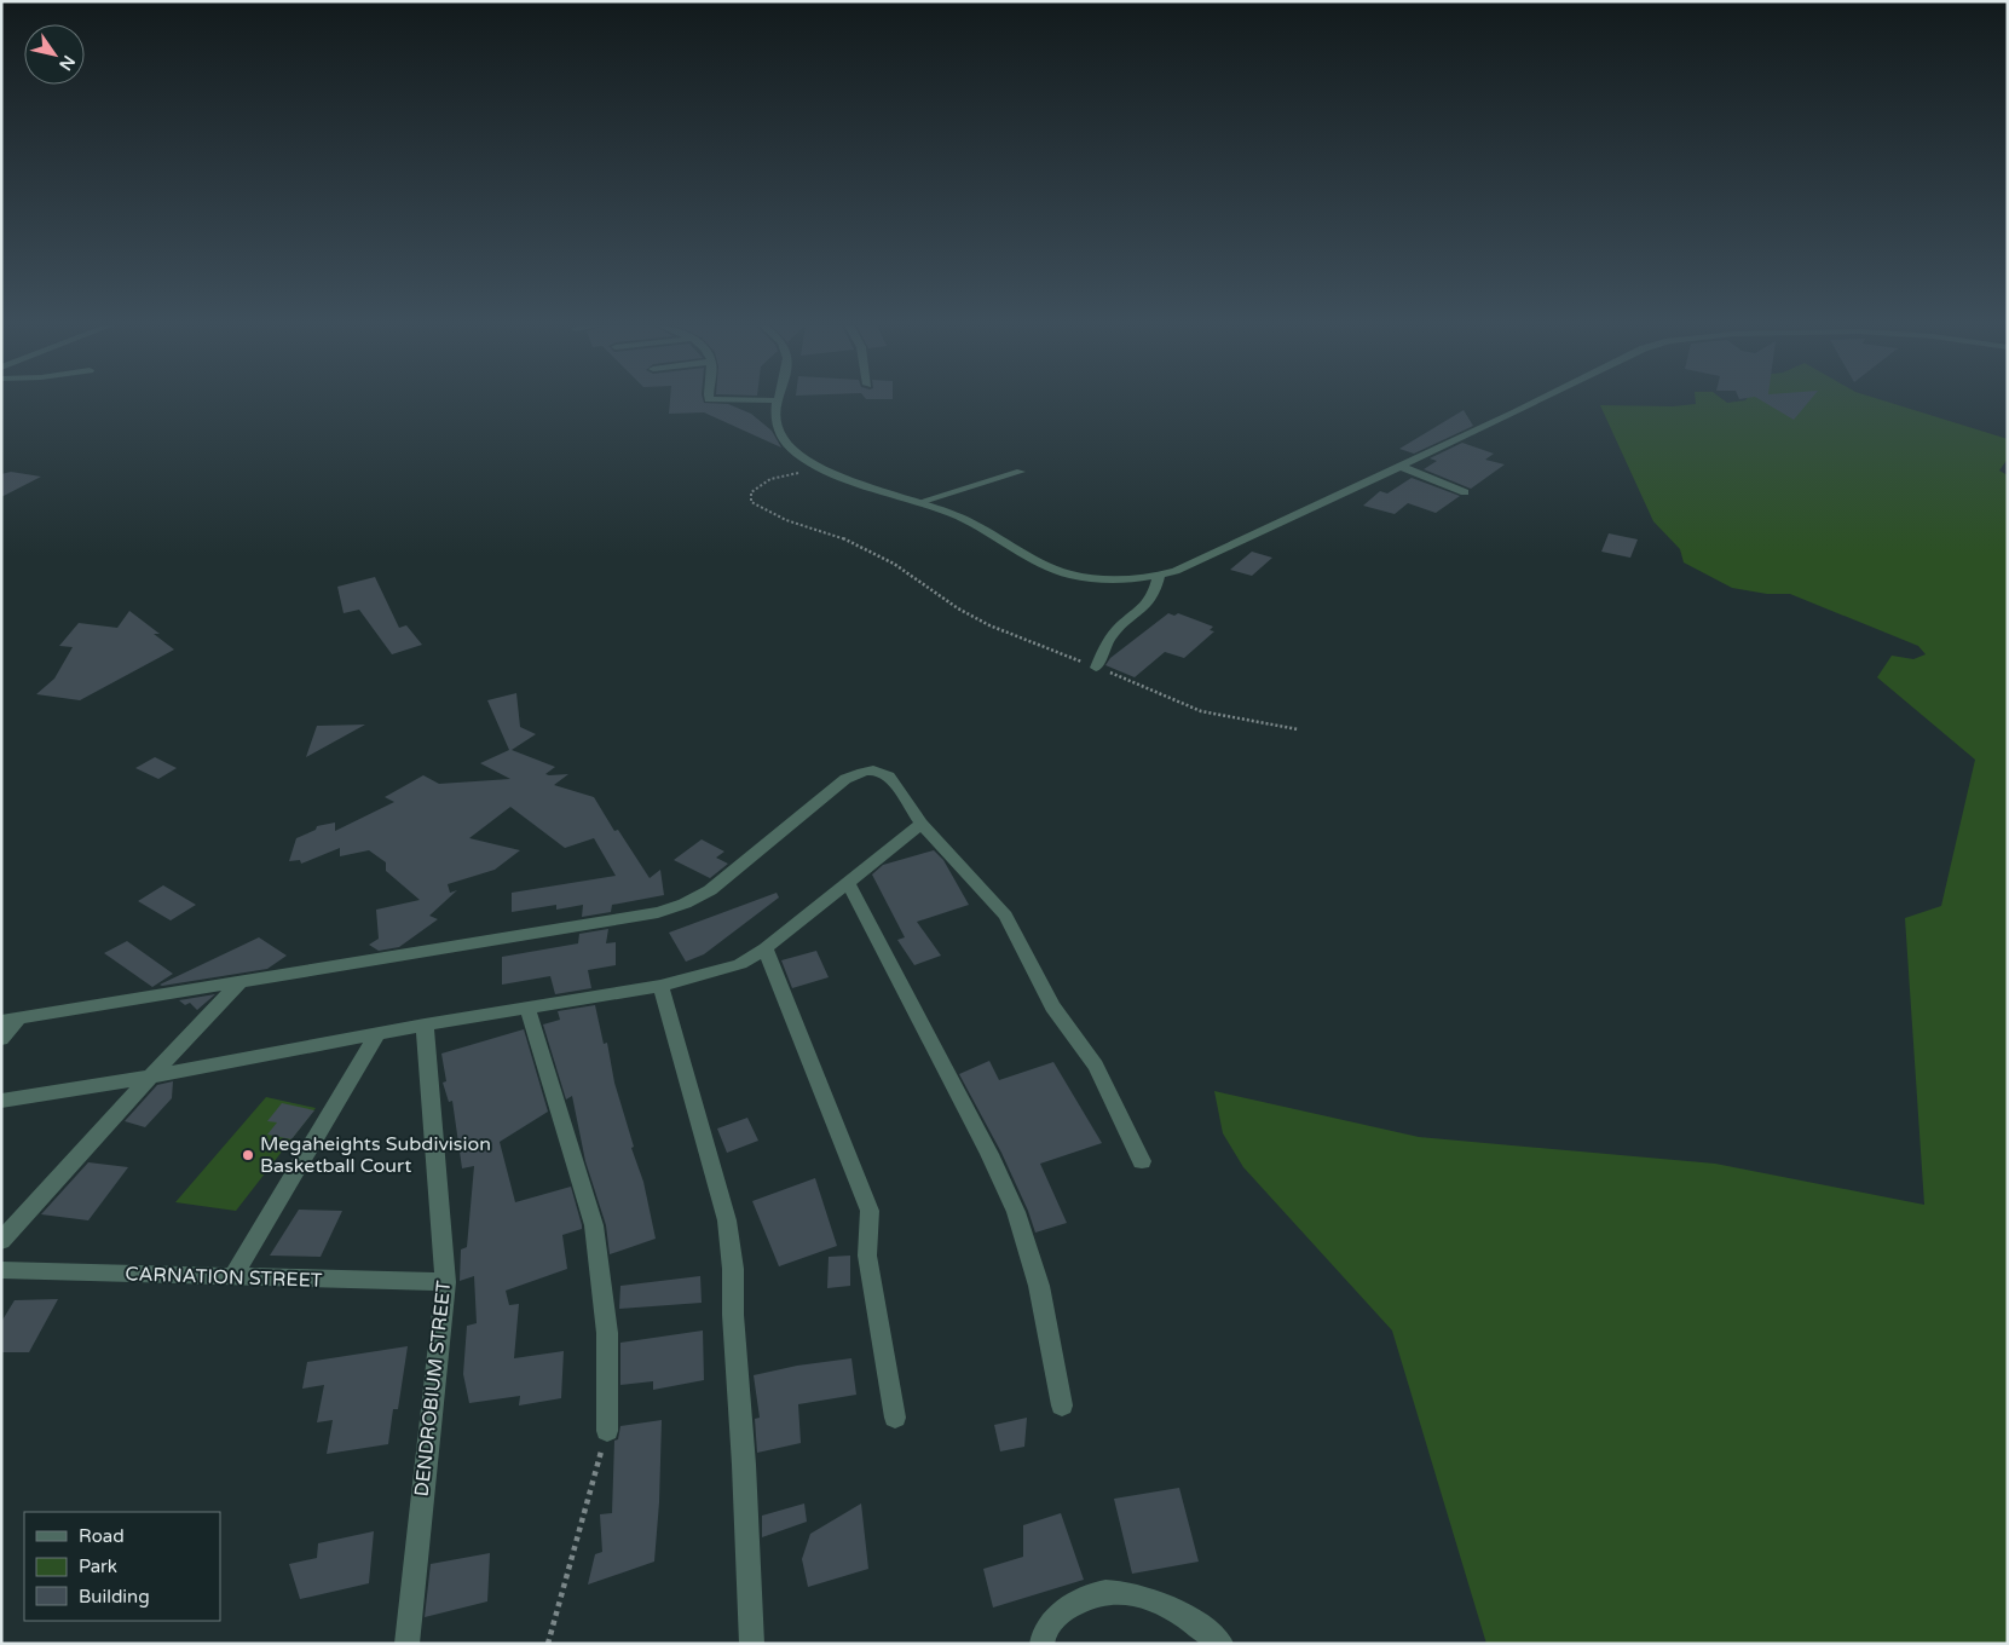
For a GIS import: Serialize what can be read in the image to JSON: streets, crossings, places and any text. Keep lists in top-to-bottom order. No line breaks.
{"streets":{"street":["CARNATION STREET","DENDROBIUM STREET"]},"crossings":[["CARNATION STREET","DENDROBIUM STREET"]],"places":["Megaheights Subdivision Basketball Court"],"legend":["Road","Park","Building"],"north":"bottom right"}
